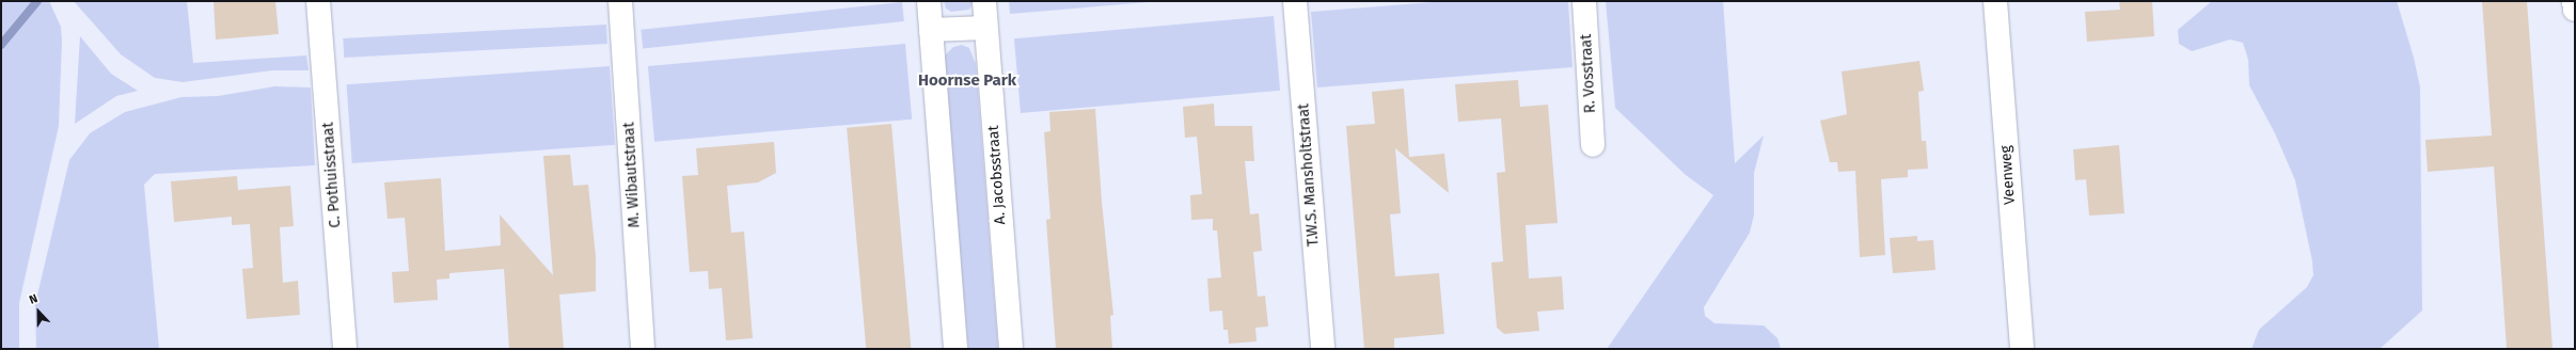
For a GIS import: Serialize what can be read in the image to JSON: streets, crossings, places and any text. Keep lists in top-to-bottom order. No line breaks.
{"streets":{"street":["R. Vosstraat","C. Pothuisstraat","M. Wibautstraat","A. Jacobsstraat","T.W.S. Mansholtstraat","Veenweg"]},"districts":["Hoornse Park"],"north":"top"}
